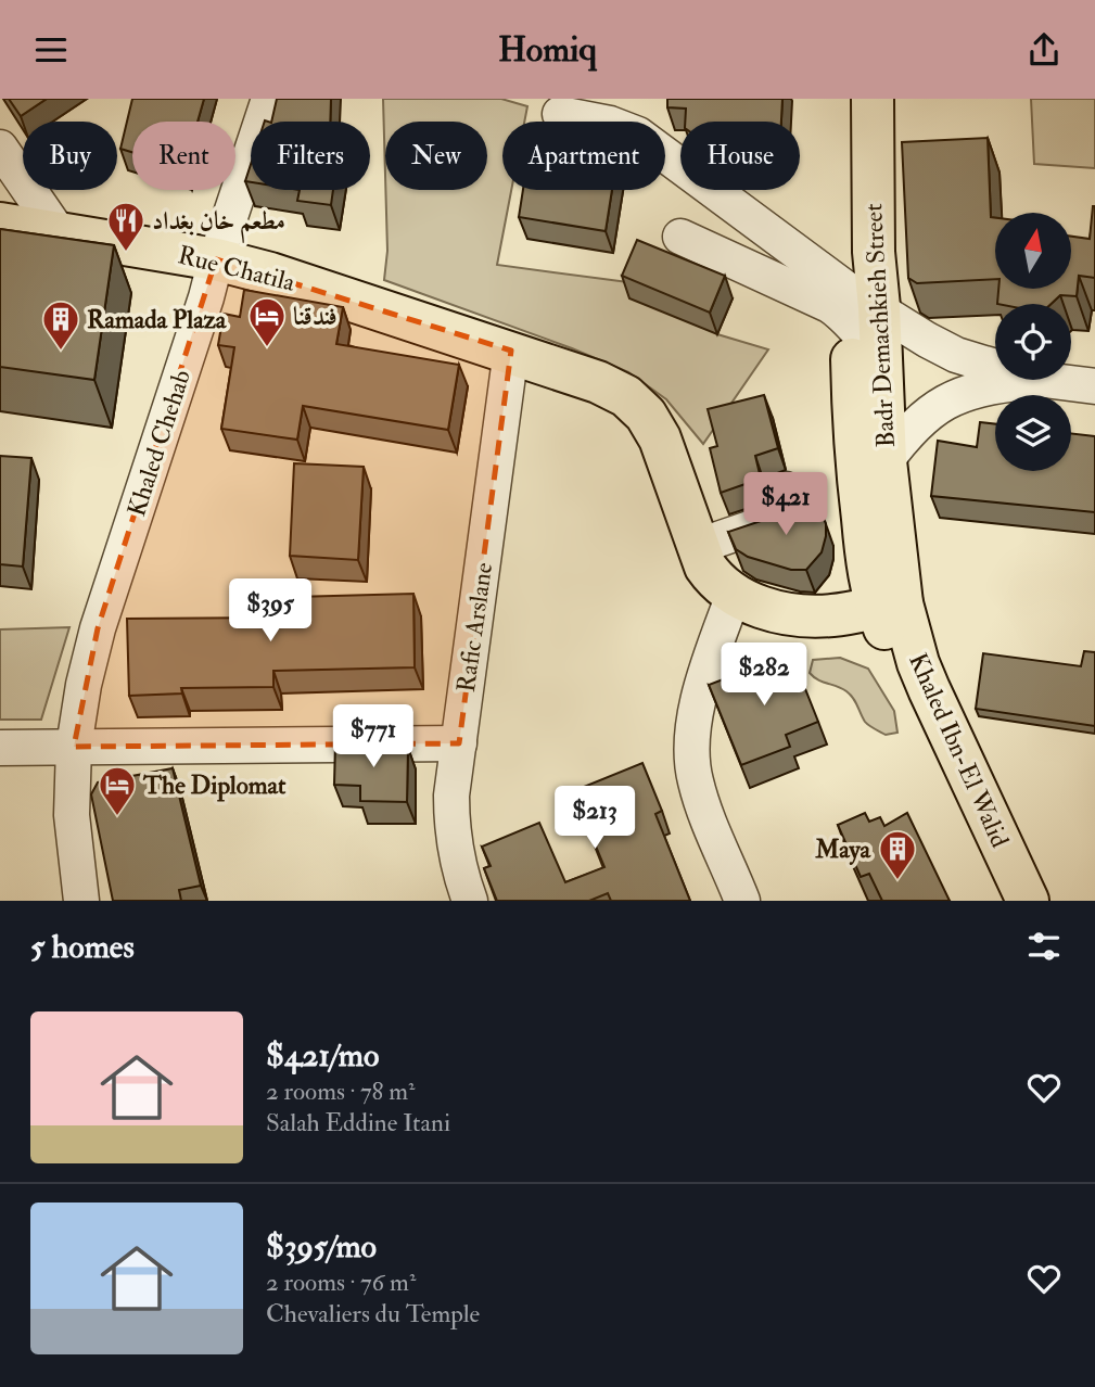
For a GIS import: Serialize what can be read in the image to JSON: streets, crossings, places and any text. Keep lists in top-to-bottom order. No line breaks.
{"streets":{"main road":["Rue Chatila","Badr Demachkieh Street","Khaled Ibn-El Walid"],"street":["Khaled Chehab","Rafic Arslane"]},"crossings":[["Rue Chatila","Khaled Chehab"],["Rue Chatila","Rafic Arslane"],["Badr Demachkieh Street","Khaled Ibn-El Walid"]],"places":{"restaurant":["مطعم خان بغداد"],"hotel":["فندقنا","The Diplomat"],"building":["Ramada Plaza","Maya"]},"north":"top","page":{"header":"Homiq","chip":["Buy","Rent","Filters","New","Apartment","House"],"price":["$421","$395","$282","$771","$213"],"heading":"5 homes","list":[{"name":"$421/mo","note":"2 rooms · 78 m² · Salah Eddine Itani"},{"name":"$395/mo","note":"2 rooms · 76 m² · Chevaliers du Temple"}]}}
